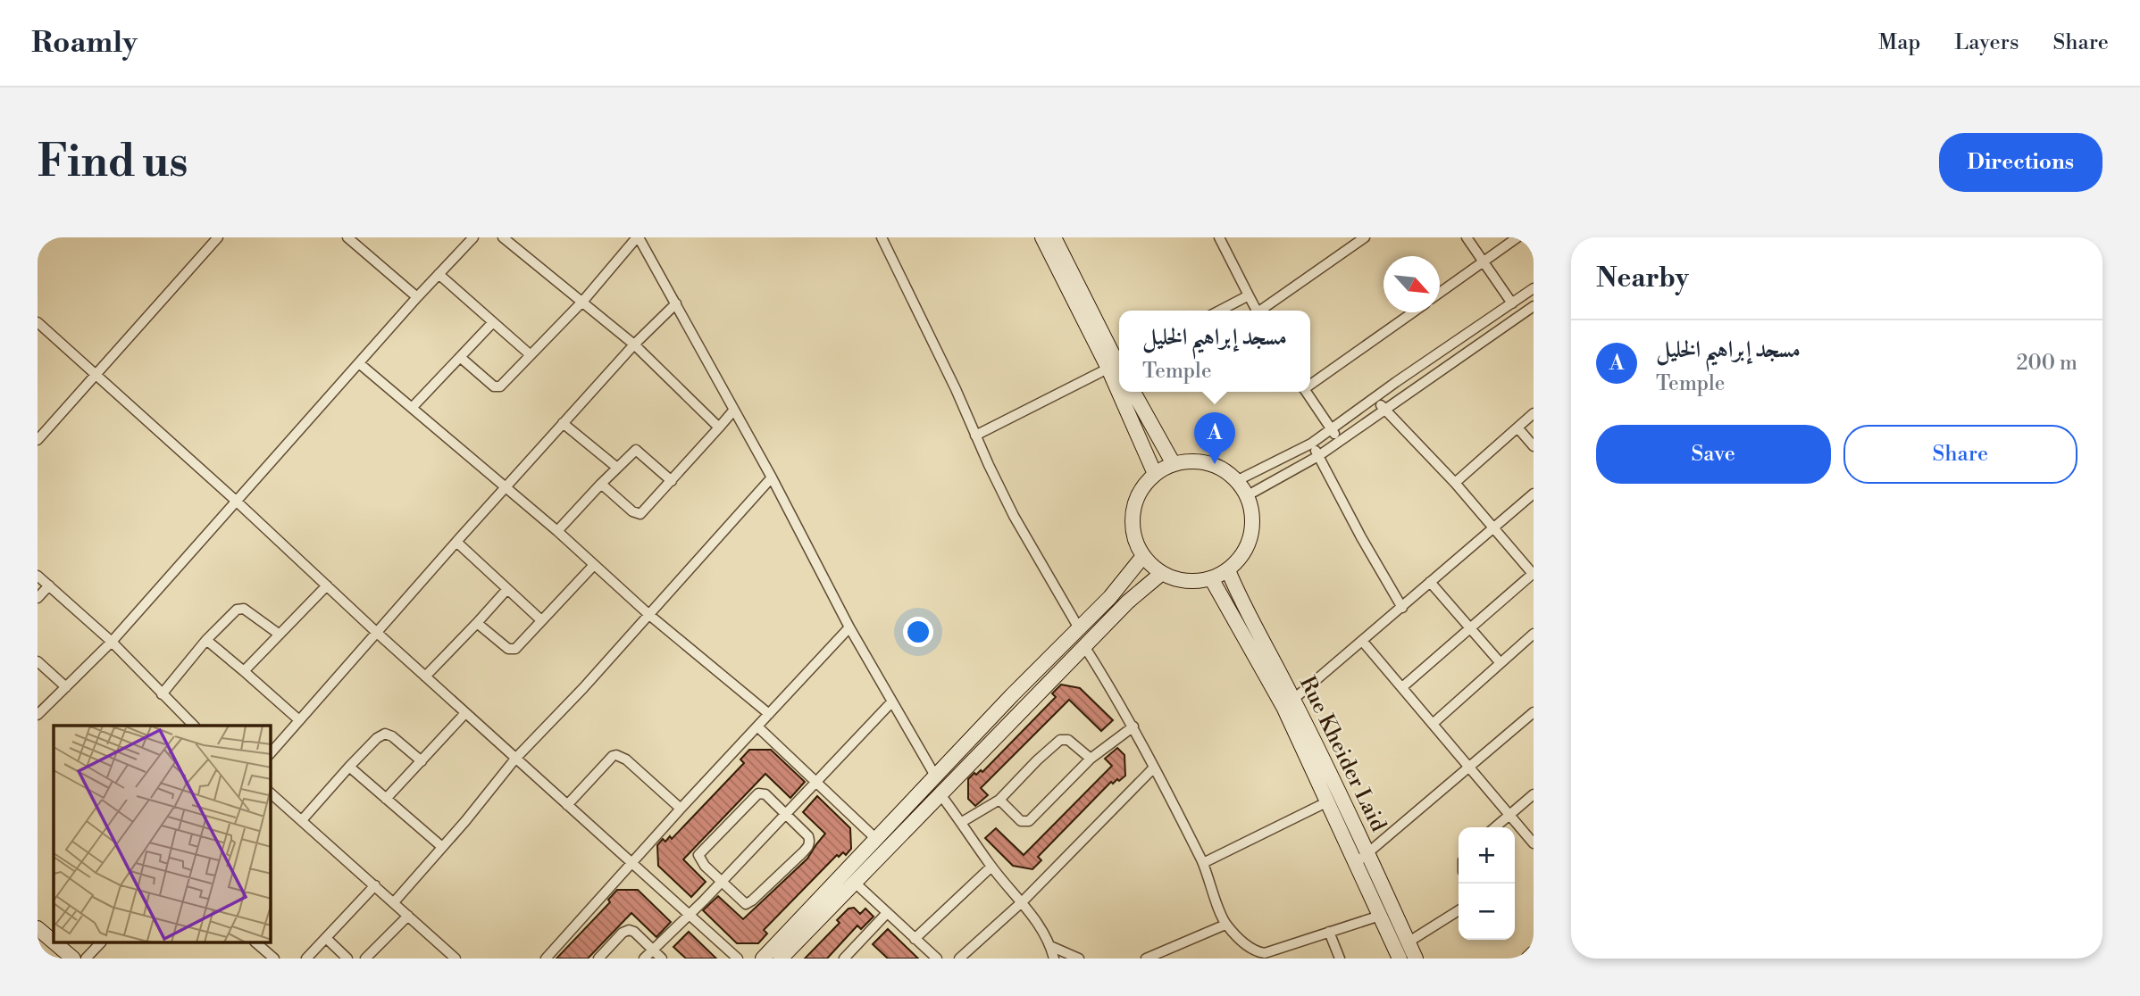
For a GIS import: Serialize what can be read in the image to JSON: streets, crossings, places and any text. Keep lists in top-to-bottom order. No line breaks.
{"streets":{"street":["Rue Kheider Laid"]},"north":"bottom right","page":{"header":"Roamly","nav":["Map","Layers","Share"],"buttons":["Directions",["Save","Share"]],"title":"Find us","heading":"Nearby","popup":["مسجد إبراهيم الخليل","Temple"],"list":[{"mark":"A","name":"مسجد إبراهيم الخليل","note":"Temple","value":"200 m"}],"pins":"A","map_buttons":["+","−"]}}
